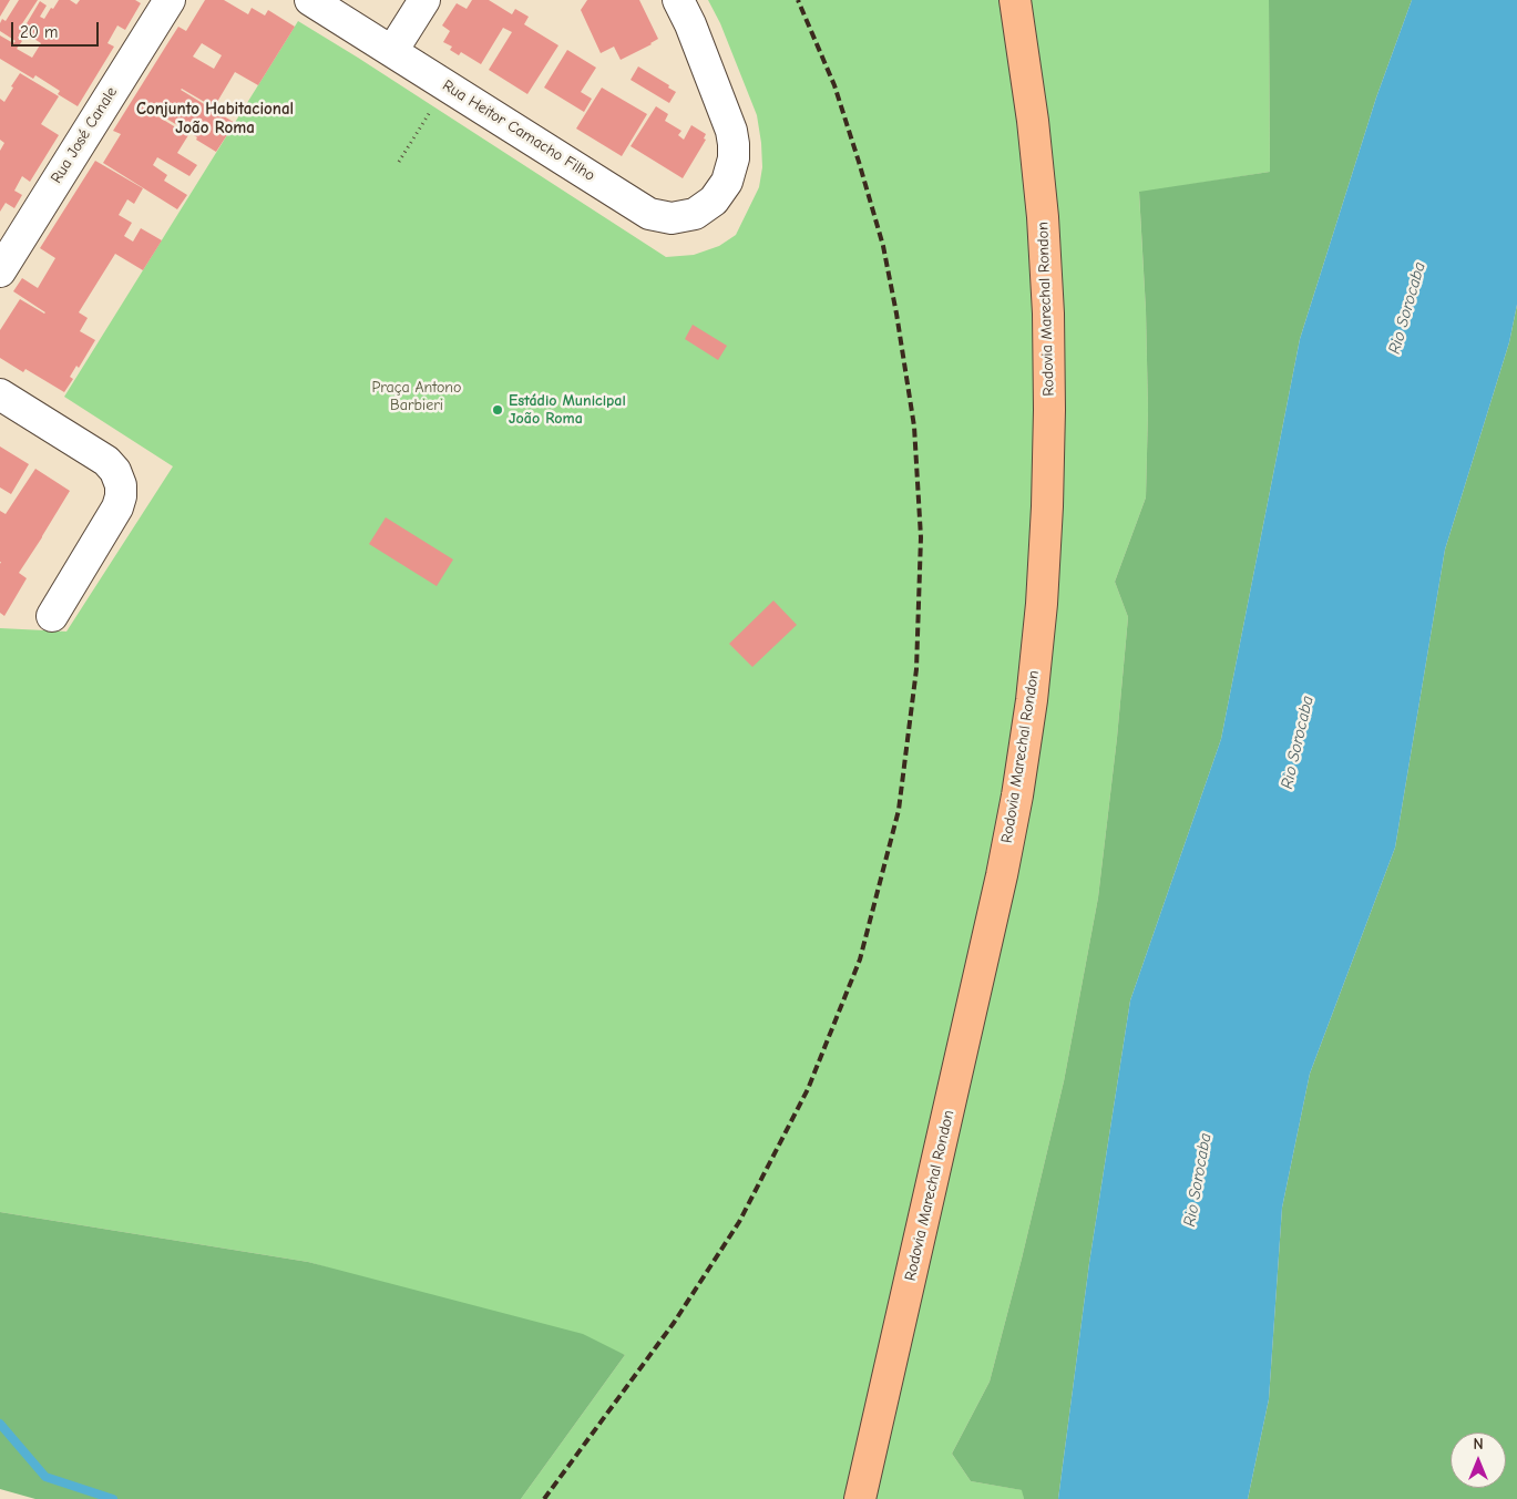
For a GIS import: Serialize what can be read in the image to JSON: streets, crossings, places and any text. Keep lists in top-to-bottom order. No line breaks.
{"streets":{"main road":["Rodovia Marechal Rondon"],"street":["Rua Heitor Camacho Filho","Rua José Canale"]},"districts":["Conjunto Habitacional João Roma"],"water":["Rio Sorocaba"],"parks":["Praça Antono Barbieri"],"places":["Estádio Municipal João Roma"],"scale_bar":"20 m","north":"top"}
